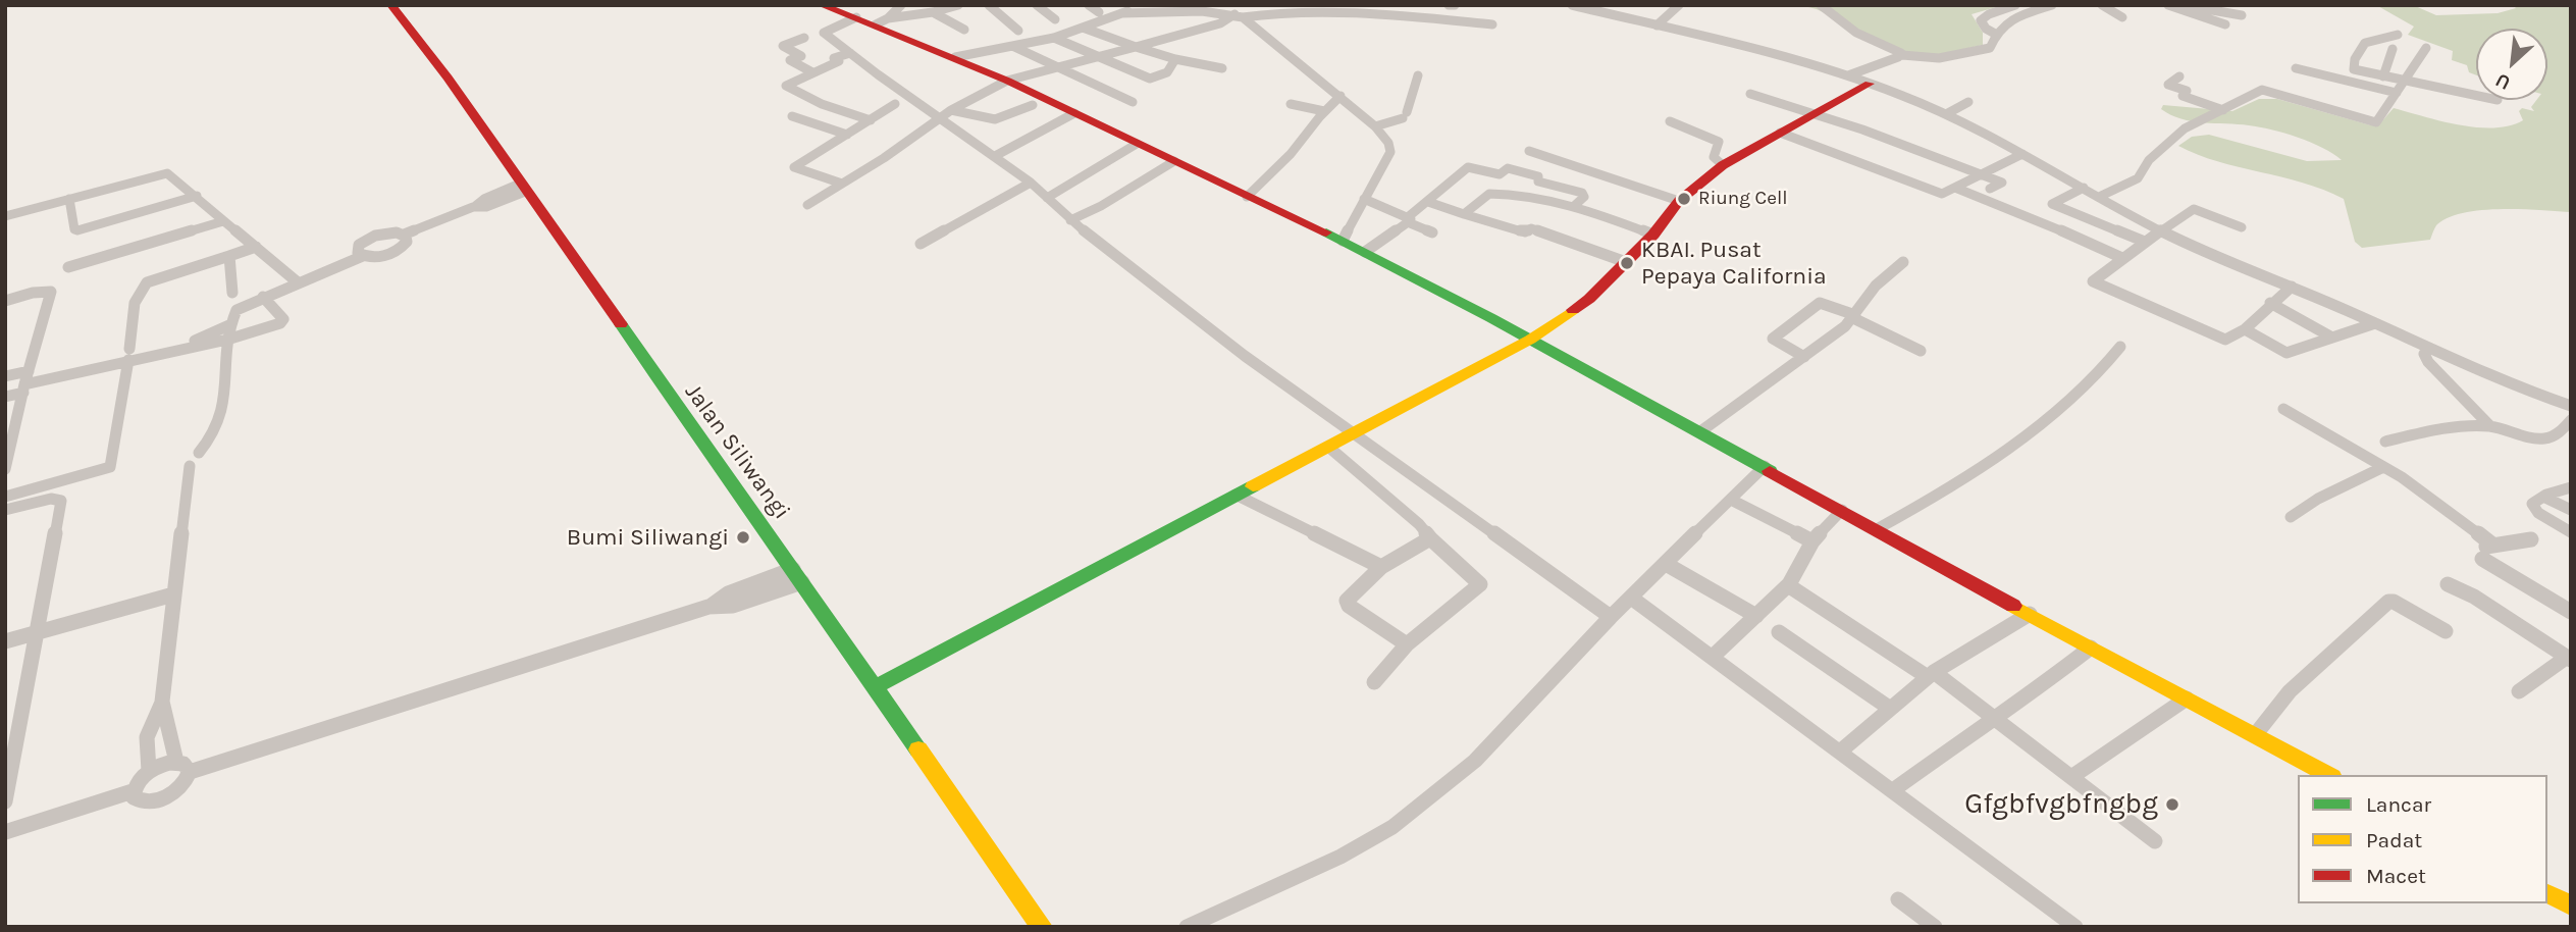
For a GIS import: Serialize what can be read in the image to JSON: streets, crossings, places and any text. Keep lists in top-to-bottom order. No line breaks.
{"streets":{"main road":["Jalan Siliwangi"]},"places":["Riung Cell","KBAI. Pusat Pepaya California","Bumi Siliwangi","Gfgbfvgbfngbg"],"legend":["Lancar","Padat","Macet"],"north":"bottom left"}
